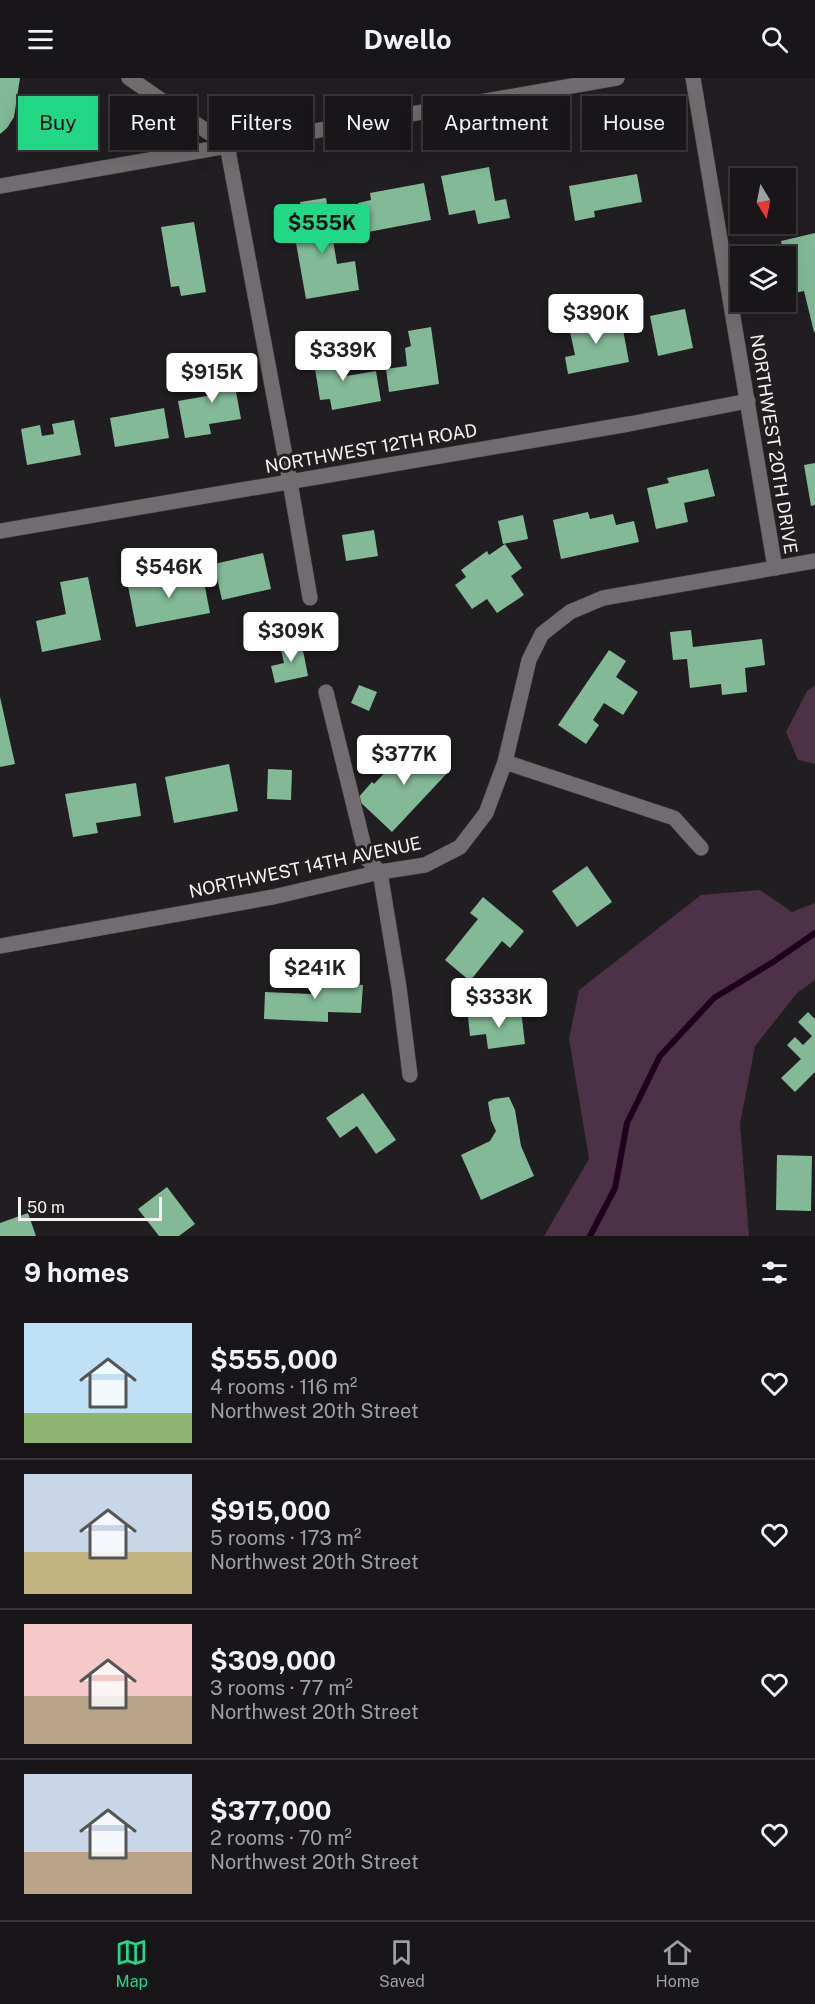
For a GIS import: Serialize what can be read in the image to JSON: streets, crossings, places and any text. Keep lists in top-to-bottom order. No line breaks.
{"streets":{"street":["NORTHWEST 20TH DRIVE","NORTHWEST 12TH ROAD","NORTHWEST 14TH AVENUE"]},"crossings":[["NORTHWEST 20TH DRIVE","NORTHWEST 12TH ROAD"],["NORTHWEST 20TH DRIVE","NORTHWEST 14TH AVENUE"]],"scale_bar":"50 m","north":"bottom","page":{"header":"Dwello","chip":["Buy","Rent","Filters","New","Apartment","House"],"price":["$555K","$390K","$339K","$915K","$546K","$309K","$377K","$241K","$333K"],"scale":"50 m","heading":"9 homes","list":[{"name":"$555,000","note":"4 rooms · 116 m² · Northwest 20th Street"},{"name":"$915,000","note":"5 rooms · 173 m² · Northwest 20th Street"},{"name":"$309,000","note":"3 rooms · 77 m² · Northwest 20th Street"},{"name":"$377,000","note":"2 rooms · 70 m² · Northwest 20th Street"}],"tabs":["Map","Saved","Home"]}}
